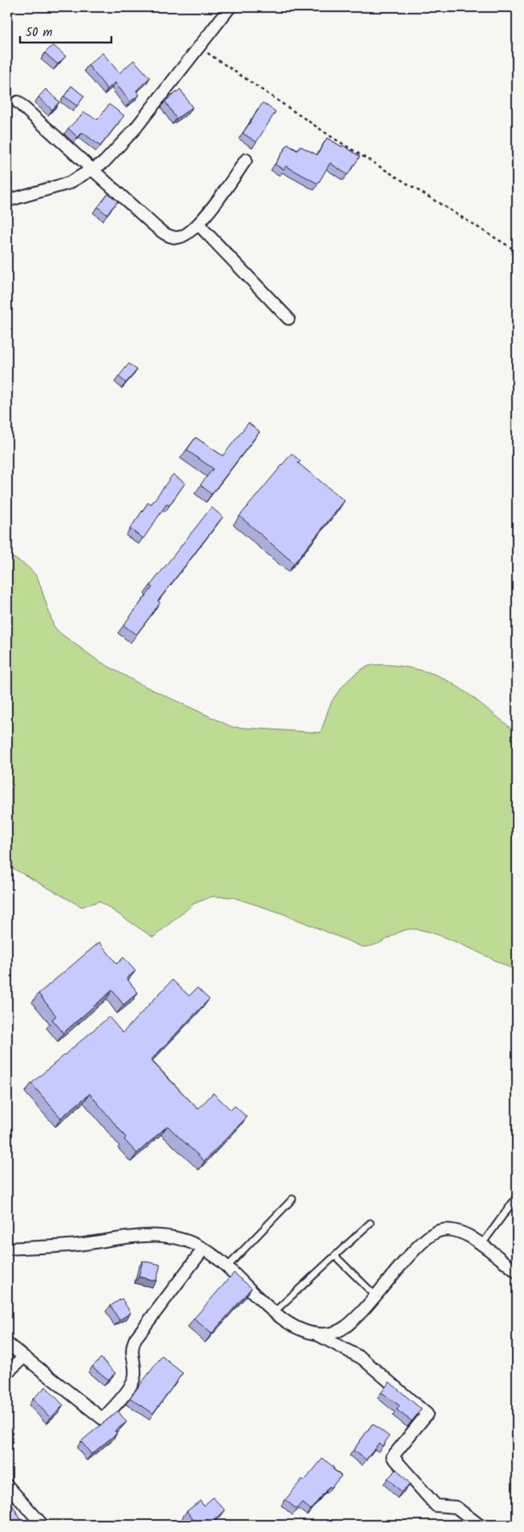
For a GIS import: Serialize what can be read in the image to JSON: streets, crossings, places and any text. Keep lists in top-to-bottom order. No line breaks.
{"scale_bar":"50 m"}
